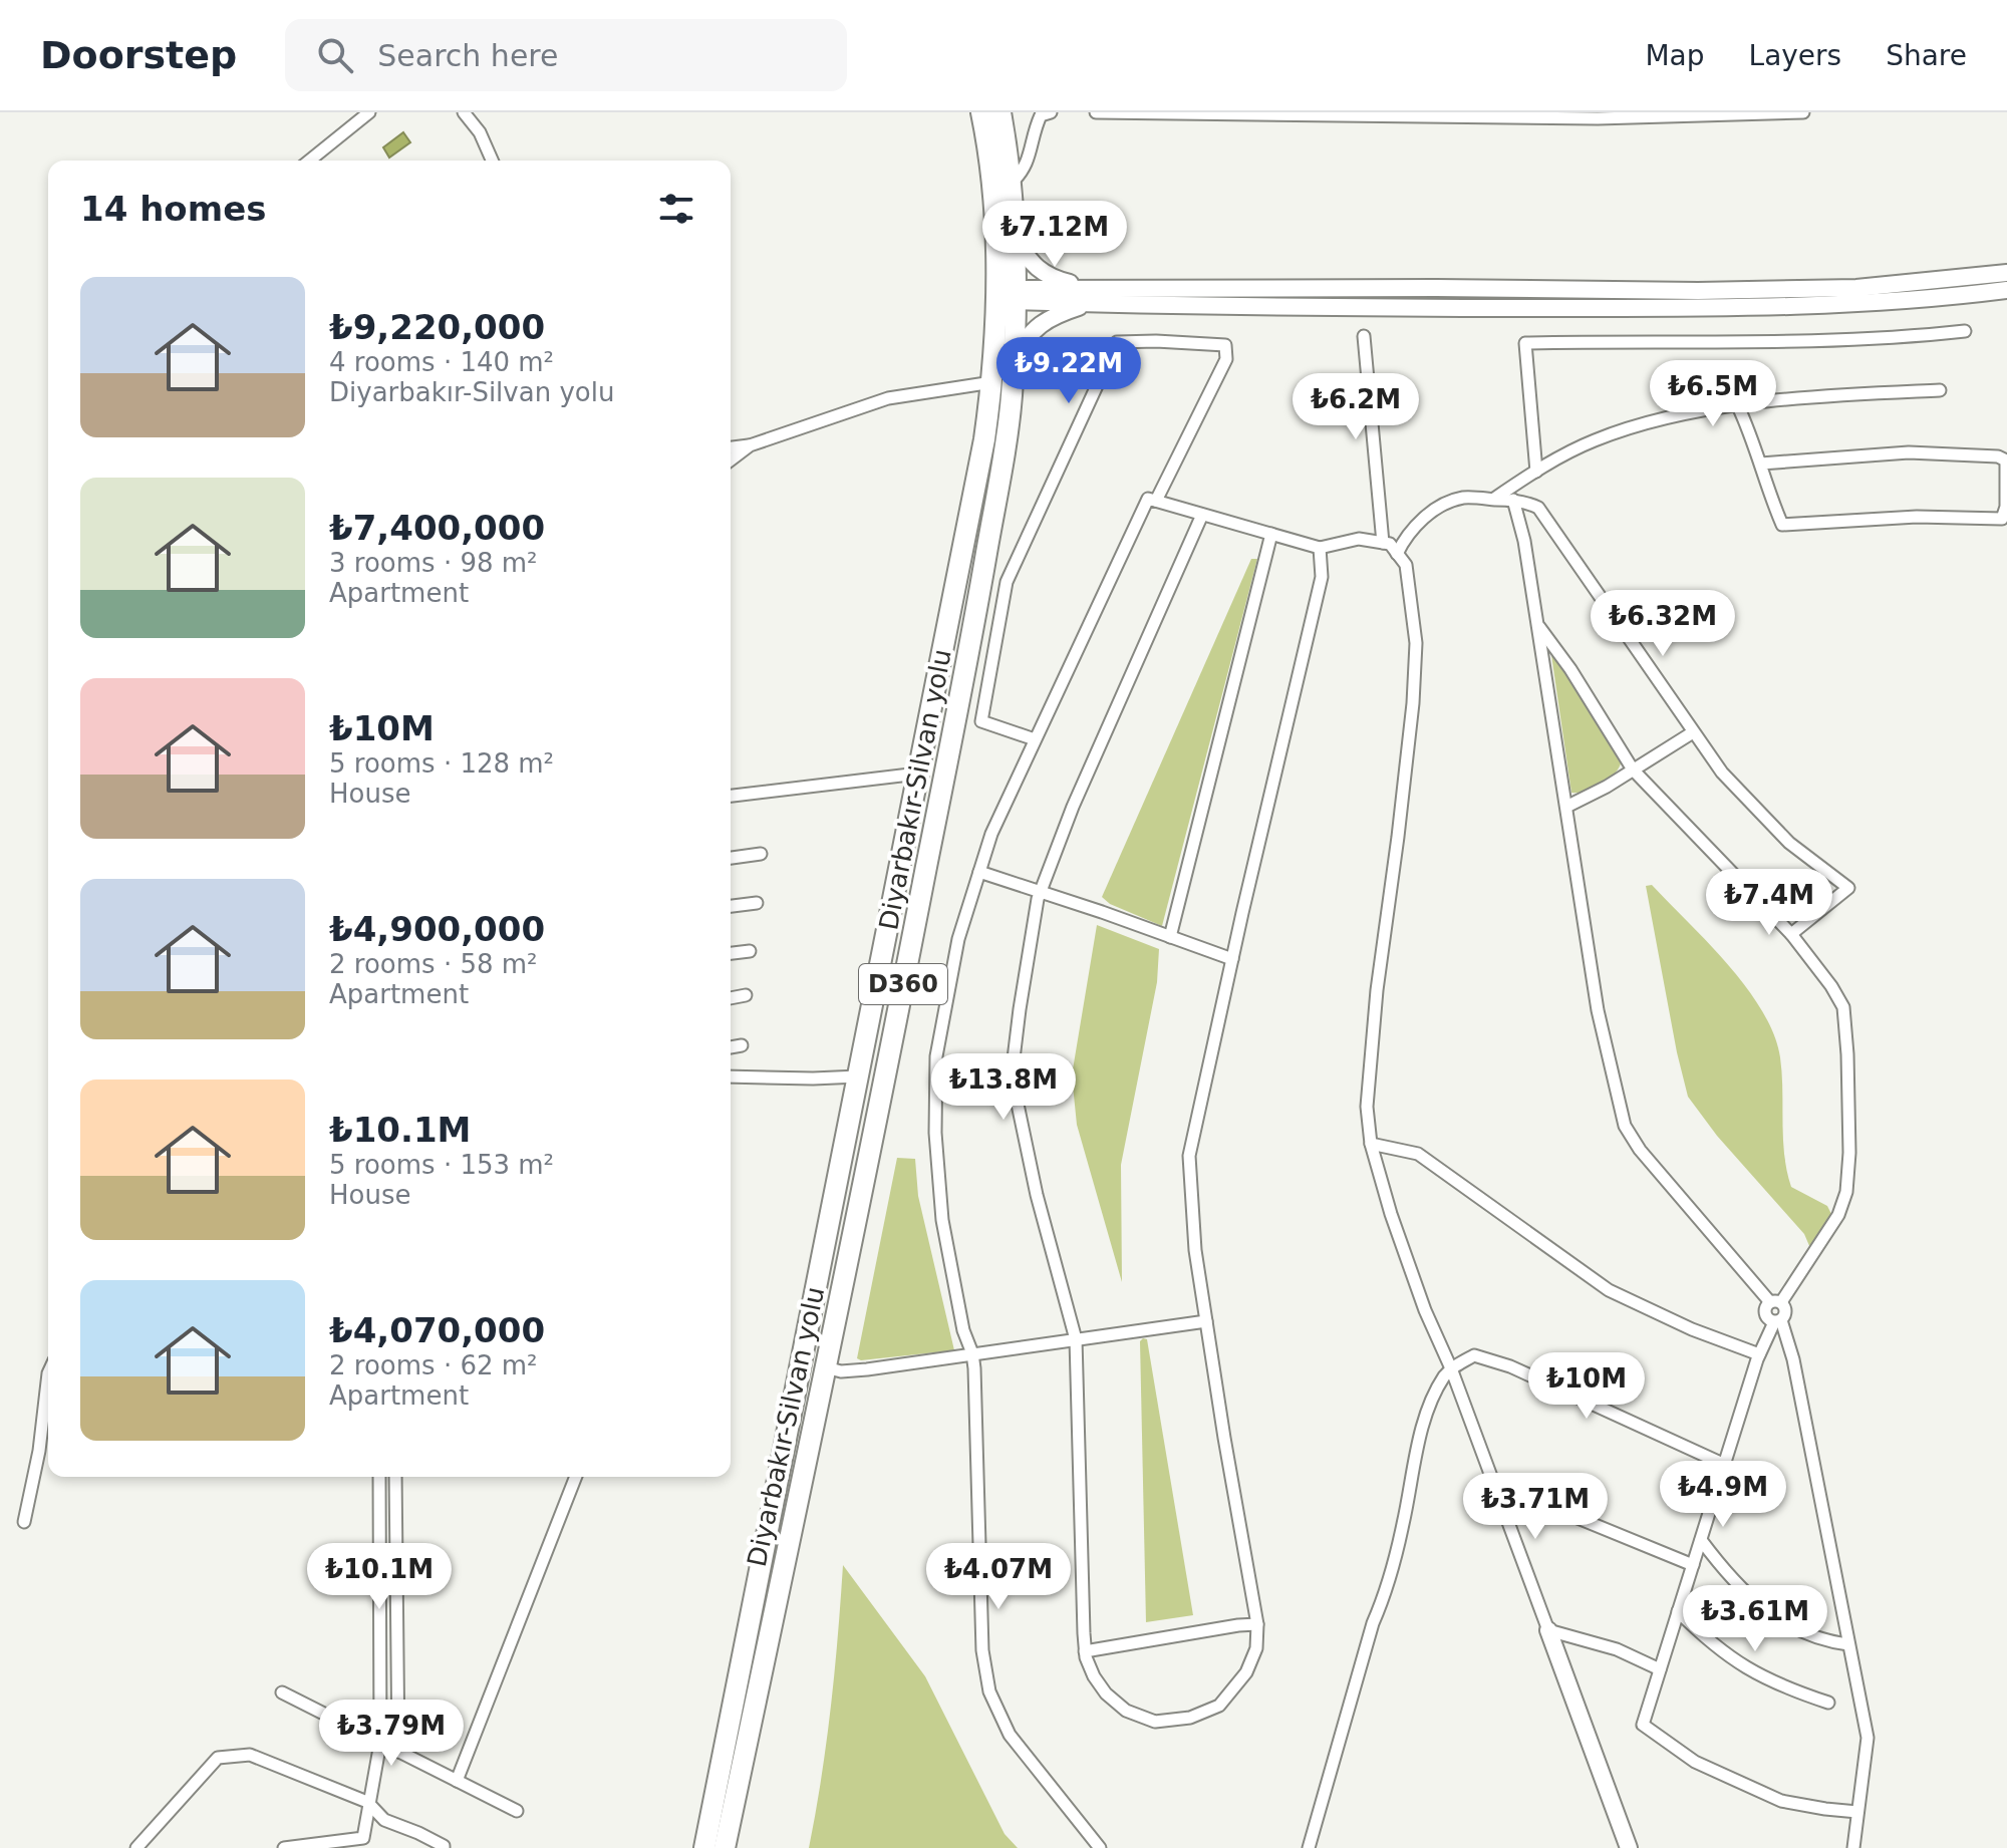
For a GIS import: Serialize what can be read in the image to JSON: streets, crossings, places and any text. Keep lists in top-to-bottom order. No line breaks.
{"streets":{"highway":["Diyarbakır-Silvan yolu","D360"]},"page":{"header":"Doorstep","search":"Search here","nav":["Map","Layers","Share"],"heading":"14 homes","price":["₺7.12M","₺9.22M","₺6.5M","₺6.2M","₺6.32M","₺7.4M","₺13.8M","₺10M","₺4.9M","₺3.71M","₺10.1M","₺4.07M","₺3.61M","₺3.79M"],"list":[{"name":"₺9,220,000","note":"4 rooms · 140 m² · Diyarbakır-Silvan yolu"},{"name":"₺7,400,000","note":"3 rooms · 98 m² · Apartment"},{"name":"₺10M","note":"5 rooms · 128 m² · House"},{"name":"₺4,900,000","note":"2 rooms · 58 m² · Apartment"},{"name":"₺10.1M","note":"5 rooms · 153 m² · House"},{"name":"₺4,070,000","note":"2 rooms · 62 m² · Apartment"}]}}
